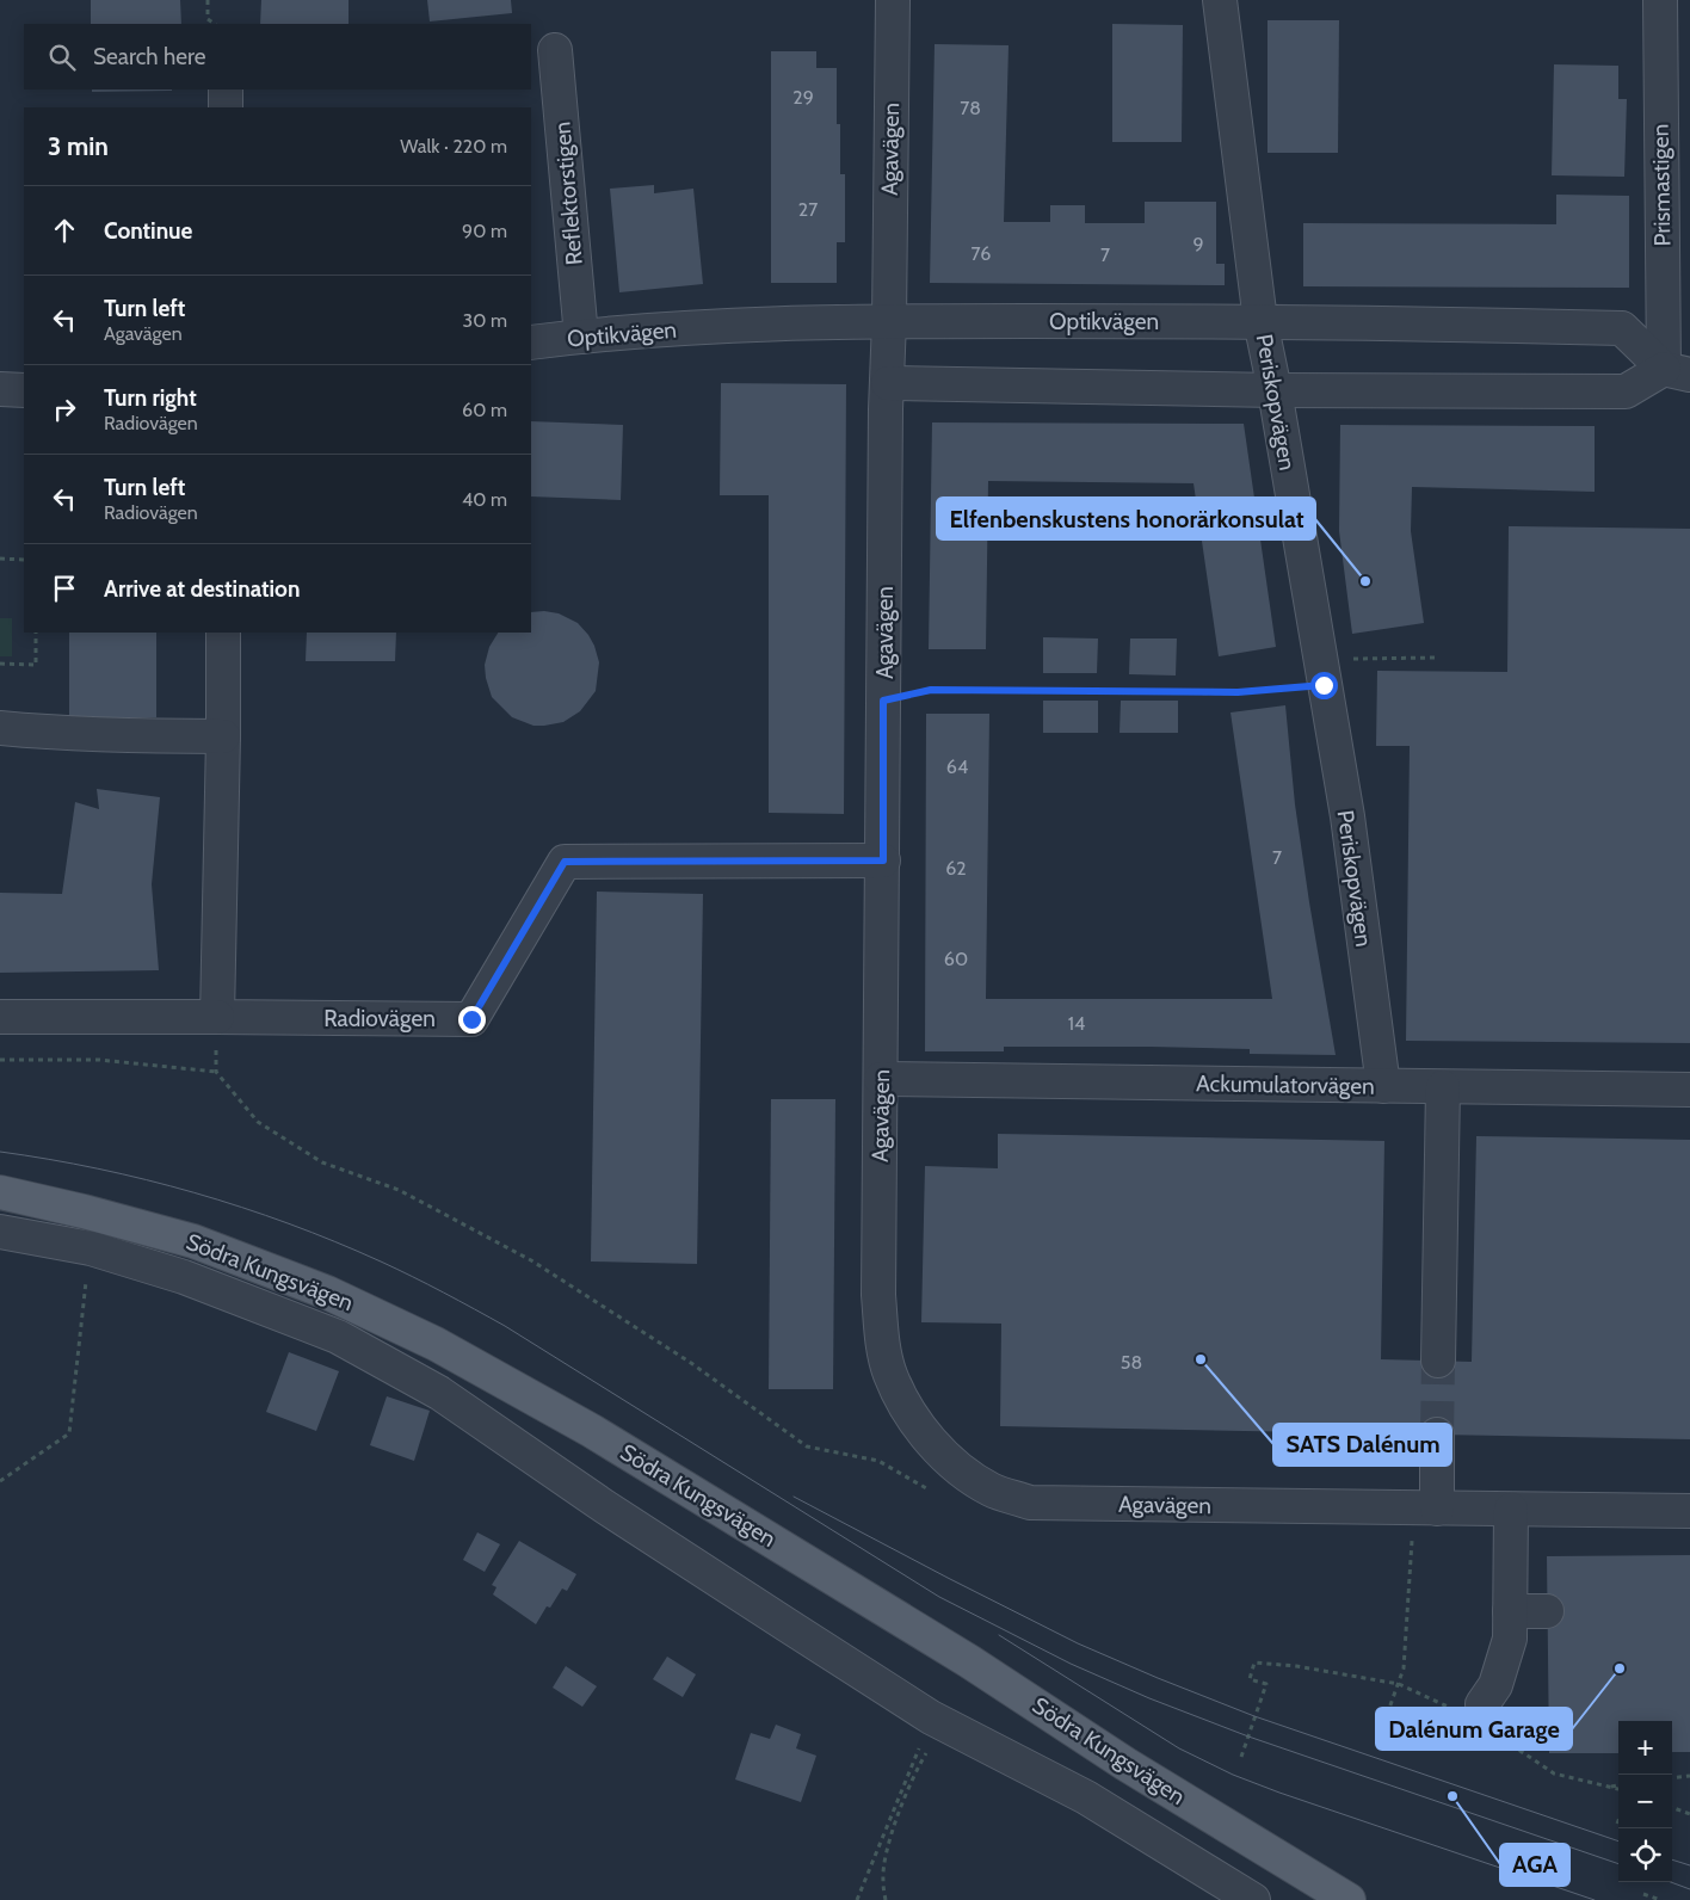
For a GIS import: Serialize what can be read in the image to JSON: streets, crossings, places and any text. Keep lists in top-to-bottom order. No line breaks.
{"streets":{"main road":["Södra Kungsvägen"],"street":["Agavägen","Prismastigen","Reflektorstigen","Optikvägen","Periskopvägen","Radiovägen","Ackumulatorvägen"]},"crossings":[["Agavägen","Optikvägen"],["Agavägen","Radiovägen"],["Agavägen","Ackumulatorvägen"],["Prismastigen","Optikvägen"],["Reflektorstigen","Optikvägen"],["Optikvägen","Periskopvägen"],["Periskopvägen","Ackumulatorvägen"]],"places":["Elfenbenskustens honorärkonsulat","SATS Dalénum","Dalénum Garage","AGA"],"house_numbers":["29","78","27","9","76","7","64","7","62","60","14","58"],"page":{"search":"Search here","heading":["3 min","Walk · 220 m"],"list":[["Continue","90 m"],["Turn left","Agavägen","30 m"],["Turn right","Radiovägen","60 m"],["Turn left","Radiovägen","40 m"],"Arrive at destination"],"map_buttons":["+","−"]}}
